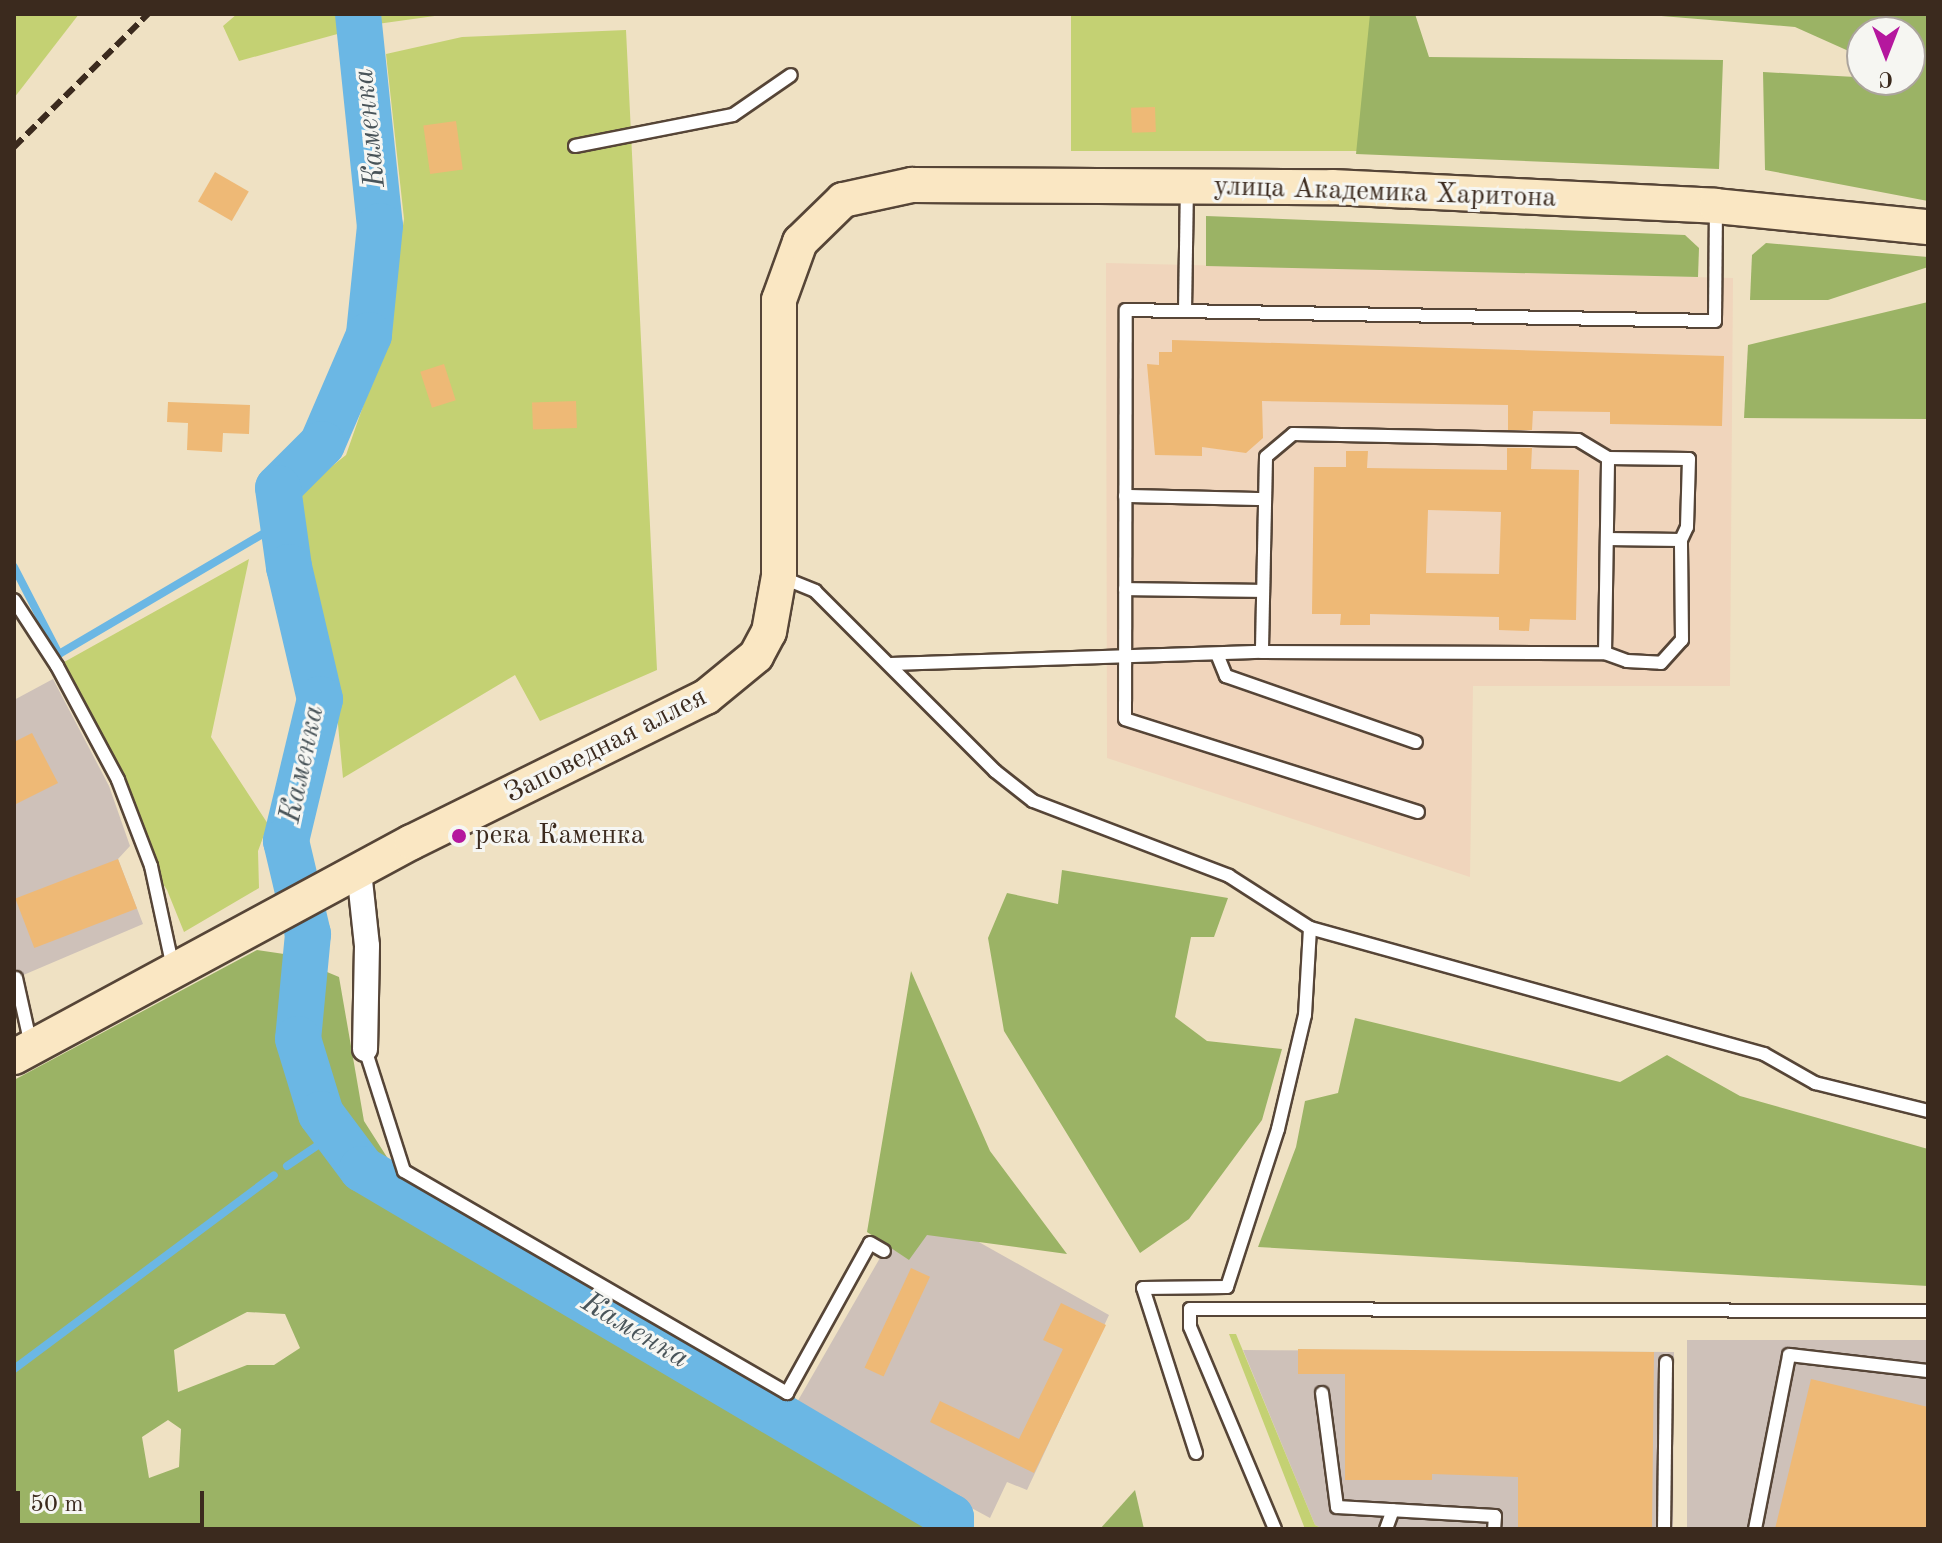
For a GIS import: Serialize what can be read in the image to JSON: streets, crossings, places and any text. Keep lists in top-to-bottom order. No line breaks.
{"streets":{"street":["улица Академика Харитона","Заповедная аллея"]},"crossings":[["улица Академика Харитона","Заповедная аллея"]],"water":["Каменка"],"places":["река Каменка"],"scale_bar":"50 m","north":"bottom"}
